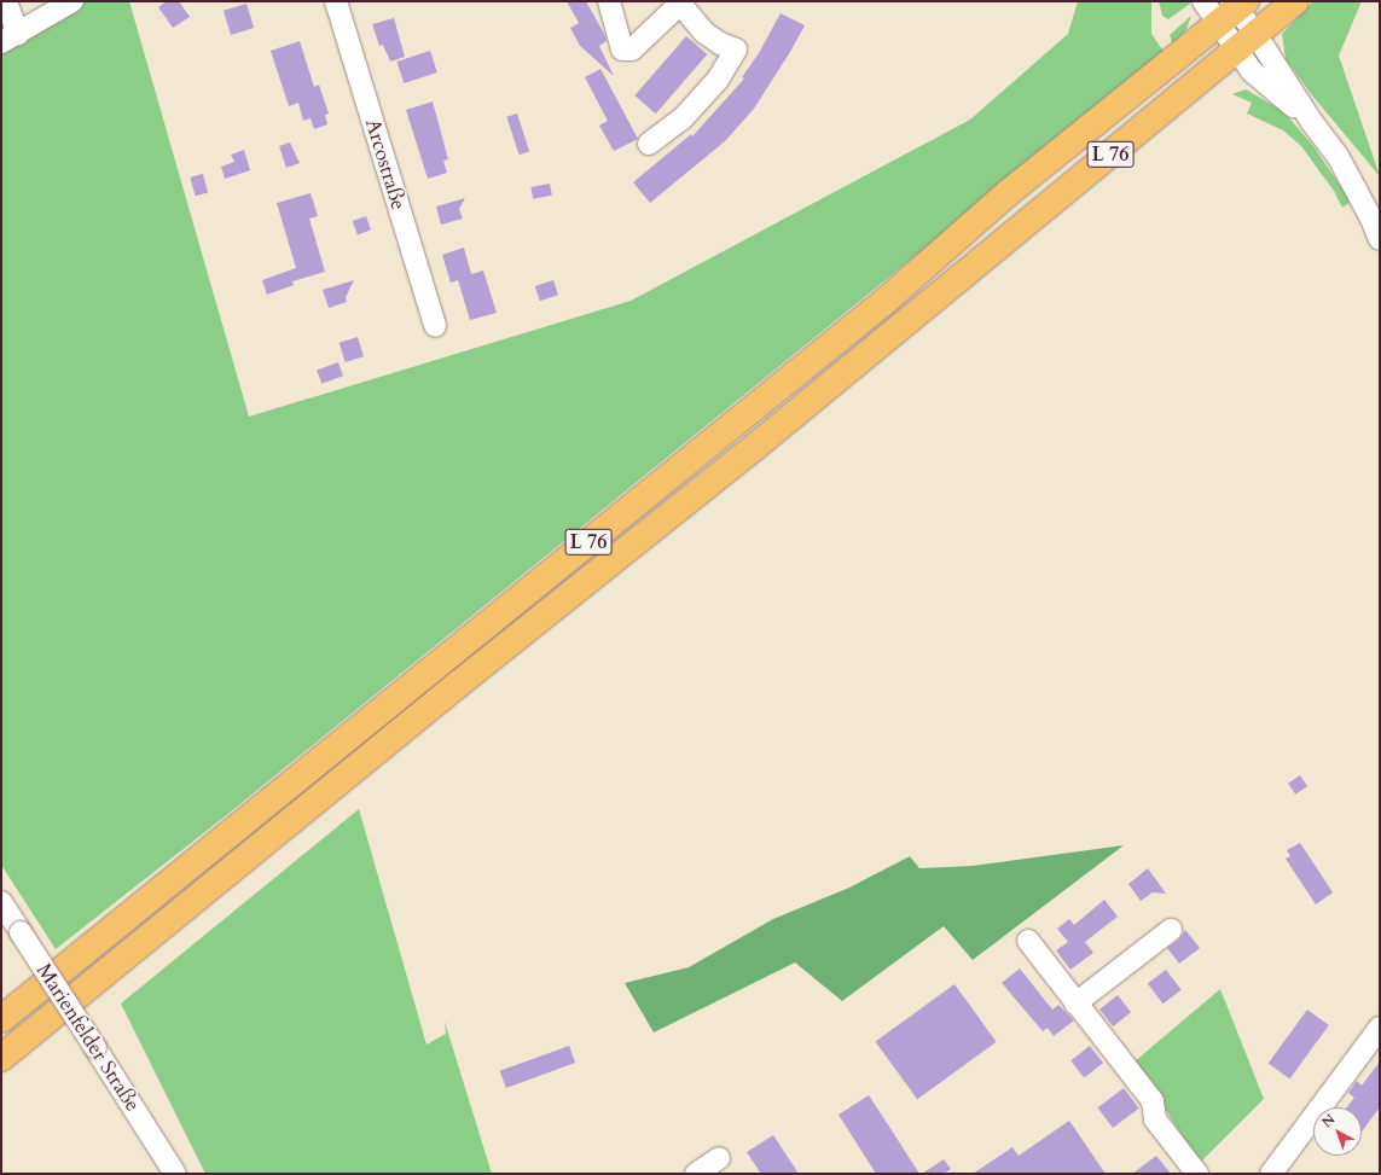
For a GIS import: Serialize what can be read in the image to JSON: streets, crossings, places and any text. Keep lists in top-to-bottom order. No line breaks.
{"streets":{"main road":["L 76"],"street":["Arcostraße","Marienfelder Straße"]},"north":"top left"}
